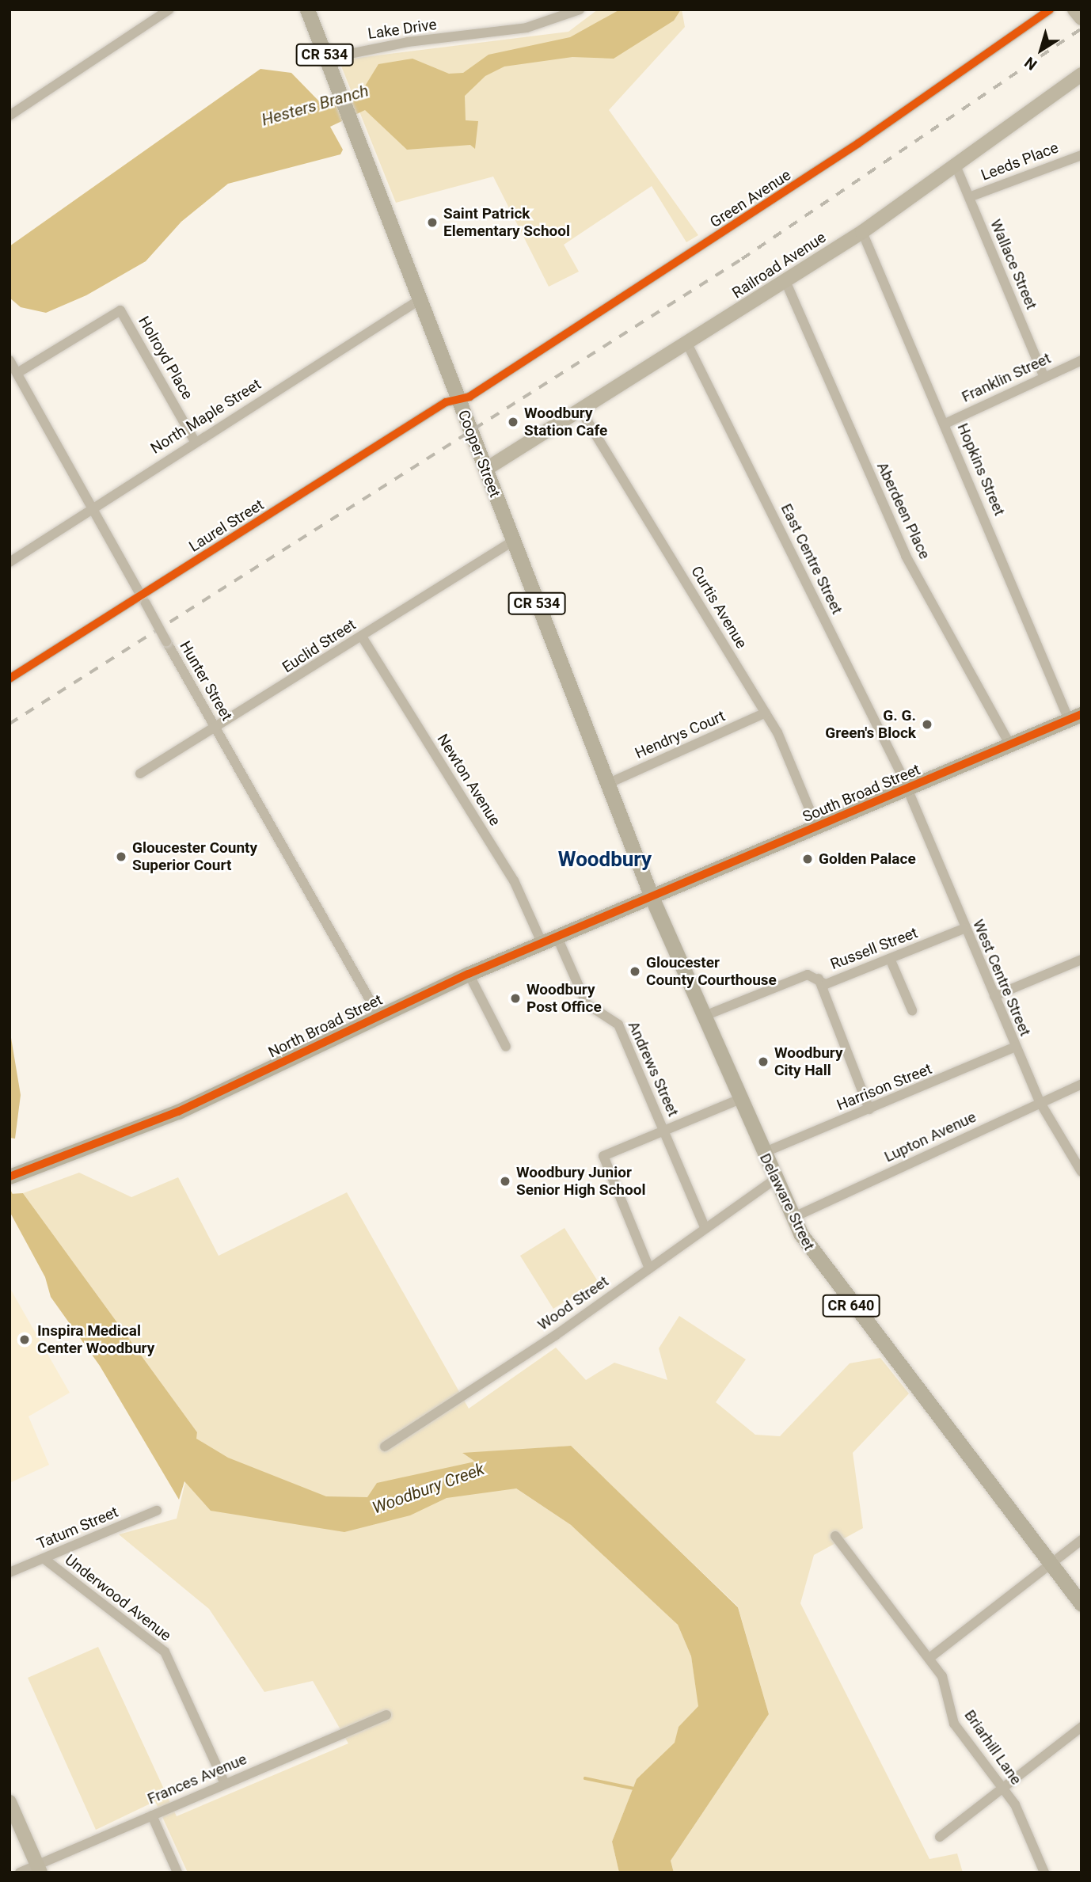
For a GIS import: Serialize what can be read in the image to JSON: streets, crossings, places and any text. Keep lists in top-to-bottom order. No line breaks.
{"streets":{"main road":["CR 534","Cooper Street","South Broad Street","North Broad Street","Delaware Street","CR 640"],"street":["Lake Drive","Leeds Place","Green Avenue","Wallace Street","Railroad Avenue","Holroyd Place","Franklin Street","North Maple Street","Hopkins Street","Aberdeen Place","Laurel Street","East Centre Street","Curtis Avenue","Euclid Street","Hunter Street","Hendrys Court","Newton Avenue","Russell Street","West Centre Street","Andrews Street","Harrison Street","Lupton Avenue","Wood Street","Tatum Street","Underwood Avenue","Briarhill Lane","Frances Avenue"]},"crossings":[["Lake Drive","Cooper Street"],["Leeds Place","Wallace Street"],["Green Avenue","Cooper Street"],["Green Avenue","Laurel Street"],["Wallace Street","Railroad Avenue"],["Wallace Street","Franklin Street"],["Railroad Avenue","Cooper Street"],["Railroad Avenue","Hopkins Street"],["Railroad Avenue","Aberdeen Place"],["Railroad Avenue","East Centre Street"],["Railroad Avenue","Curtis Avenue"],["Holroyd Place","North Maple Street"],["Holroyd Place","Hunter Street"],["Franklin Street","Hopkins Street"],["North Maple Street","Cooper Street"],["North Maple Street","Hunter Street"],["Cooper Street","Laurel Street"],["Cooper Street","Euclid Street"],["Cooper Street","Hendrys Court"],["Cooper Street","South Broad Street"],["Cooper Street","North Broad Street"],["Cooper Street","Delaware Street"],["Hopkins Street","South Broad Street"],["Aberdeen Place","South Broad Street"],["Laurel Street","Hunter Street"],["East Centre Street","South Broad Street"],["East Centre Street","West Centre Street"],["Curtis Avenue","Hendrys Court"],["Curtis Avenue","South Broad Street"],["Euclid Street","Hunter Street"],["Euclid Street","Newton Avenue"],["Hunter Street","North Broad Street"],["Newton Avenue","North Broad Street"],["South Broad Street","West Centre Street"],["South Broad Street","North Broad Street"],["South Broad Street","Delaware Street"],["Russell Street","West Centre Street"],["Russell Street","Delaware Street"],["West Centre Street","Harrison Street"],["West Centre Street","Lupton Avenue"],["North Broad Street","Andrews Street"],["North Broad Street","Delaware Street"],["Andrews Street","Wood Street"],["Harrison Street","Delaware Street"],["Lupton Avenue","Delaware Street"],["Delaware Street","Wood Street"],["Tatum Street","Underwood Avenue"],["Underwood Avenue","Frances Avenue"]],"districts":["Woodbury"],"water":["Hesters Branch","Woodbury Creek"],"places":["Saint Patrick Elementary School","Woodbury Station Cafe","G. G. Green's Block","Gloucester County Superior Court","Golden Palace","Gloucester County Courthouse","Woodbury Post Office","Woodbury City Hall","Woodbury Junior Senior High School","Inspira Medical Center Woodbury"],"north":"bottom left"}
